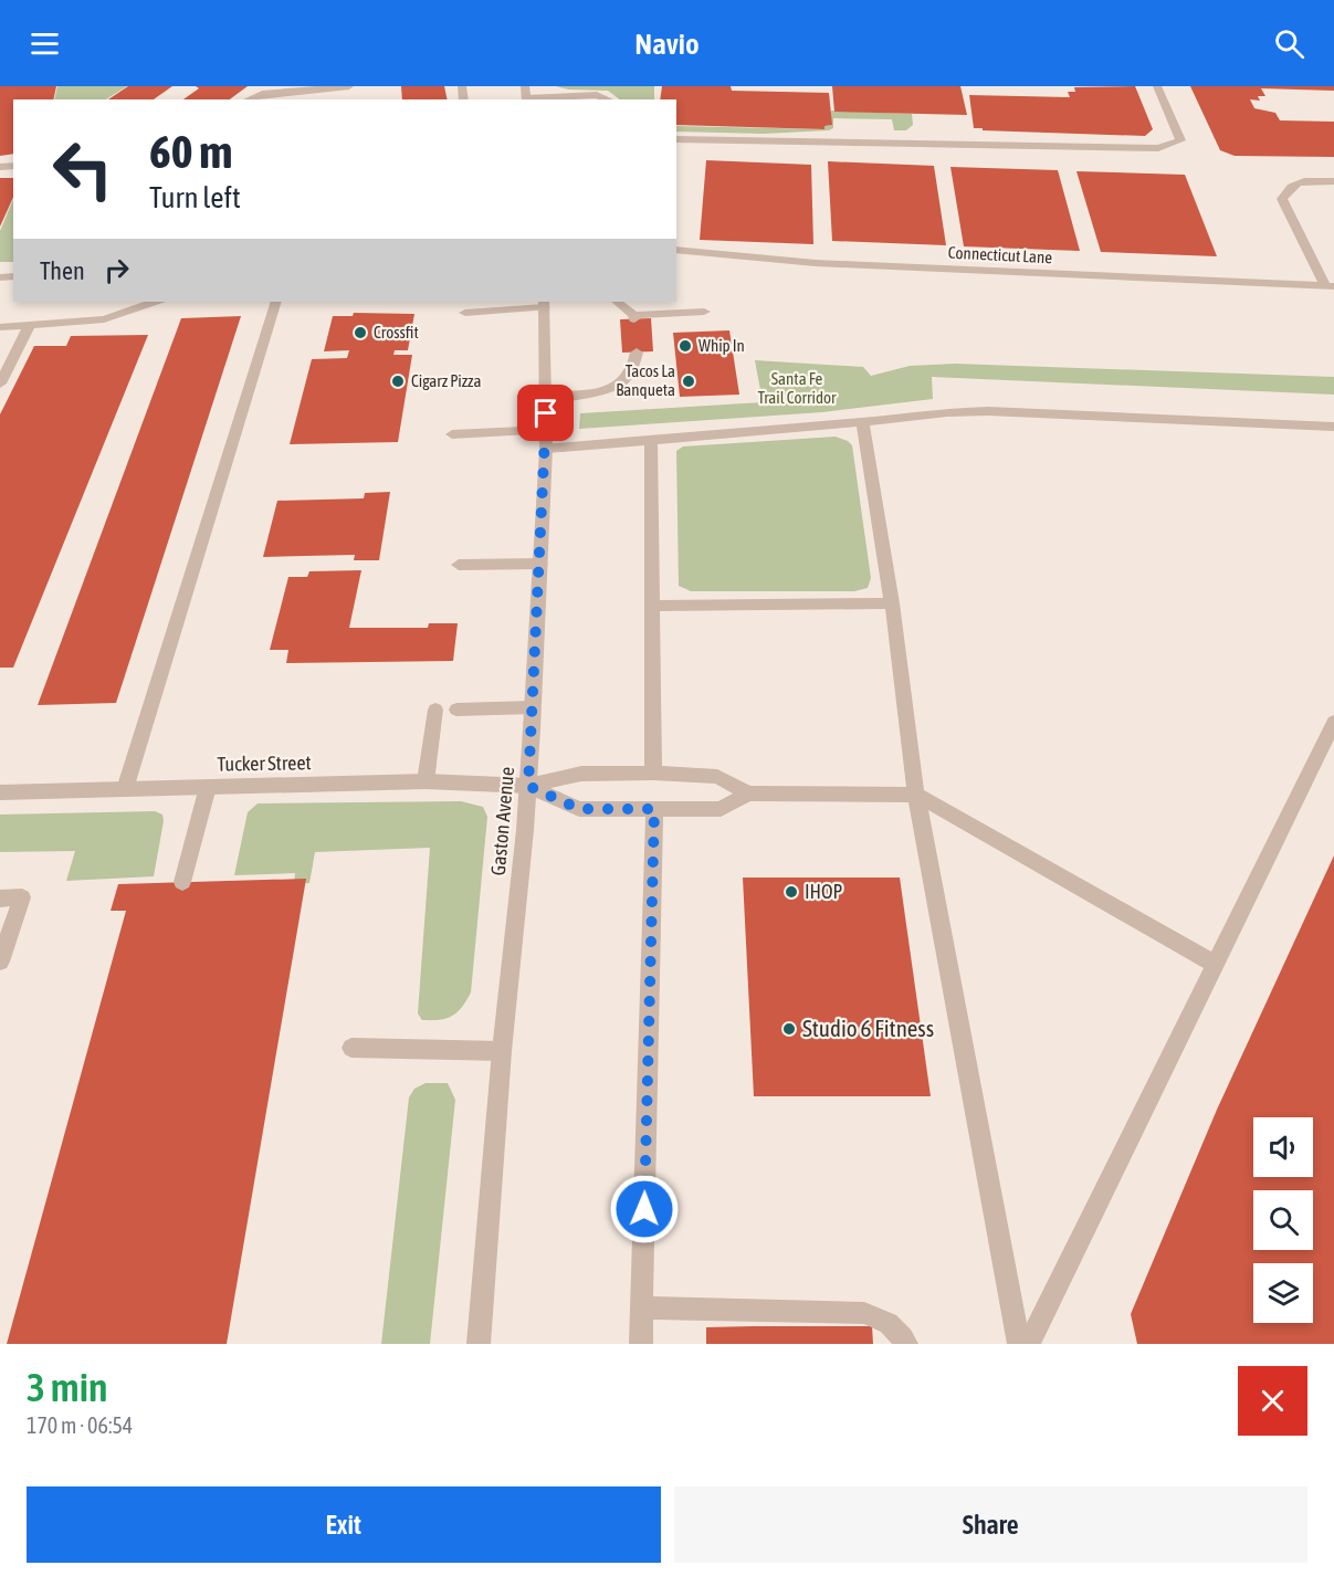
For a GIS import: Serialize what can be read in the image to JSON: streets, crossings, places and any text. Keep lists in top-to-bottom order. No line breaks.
{"streets":{"street":["Connecticut Lane","Tucker Street","Gaston Avenue"]},"crossings":[["Tucker Street","Gaston Avenue"]],"parks":["Santa Fe Trail Corridor"],"places":["Crossfit","Whip In","Cigarz Pizza","Tacos La Banqueta","IHOP","Studio 6 Fitness"],"page":{"header":"Navio","turn":["60 m","Turn left"],"then":"Then","heading":["3 min","170 m · 06:54"],"buttons":["Exit","Share"]}}
